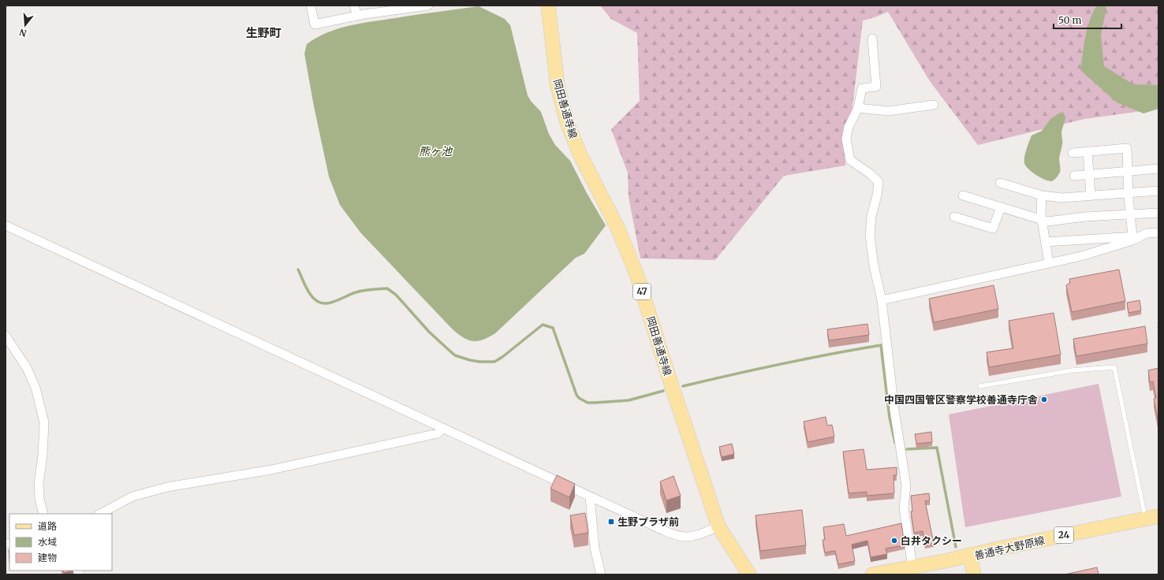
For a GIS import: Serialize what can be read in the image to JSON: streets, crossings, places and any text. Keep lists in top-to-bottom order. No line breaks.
{"streets":{"main road":["岡田善通寺線","47","24","善通寺大野原線"]},"districts":["生野町"],"water":["熊ヶ池"],"places":{"other":["中国四国管区警察学校善通寺庁舎","白井タクシー"],"transit":["生野プラザ前"]},"legend":["道路","水域","建物"],"scale_bar":"50 m","north":"bottom"}
